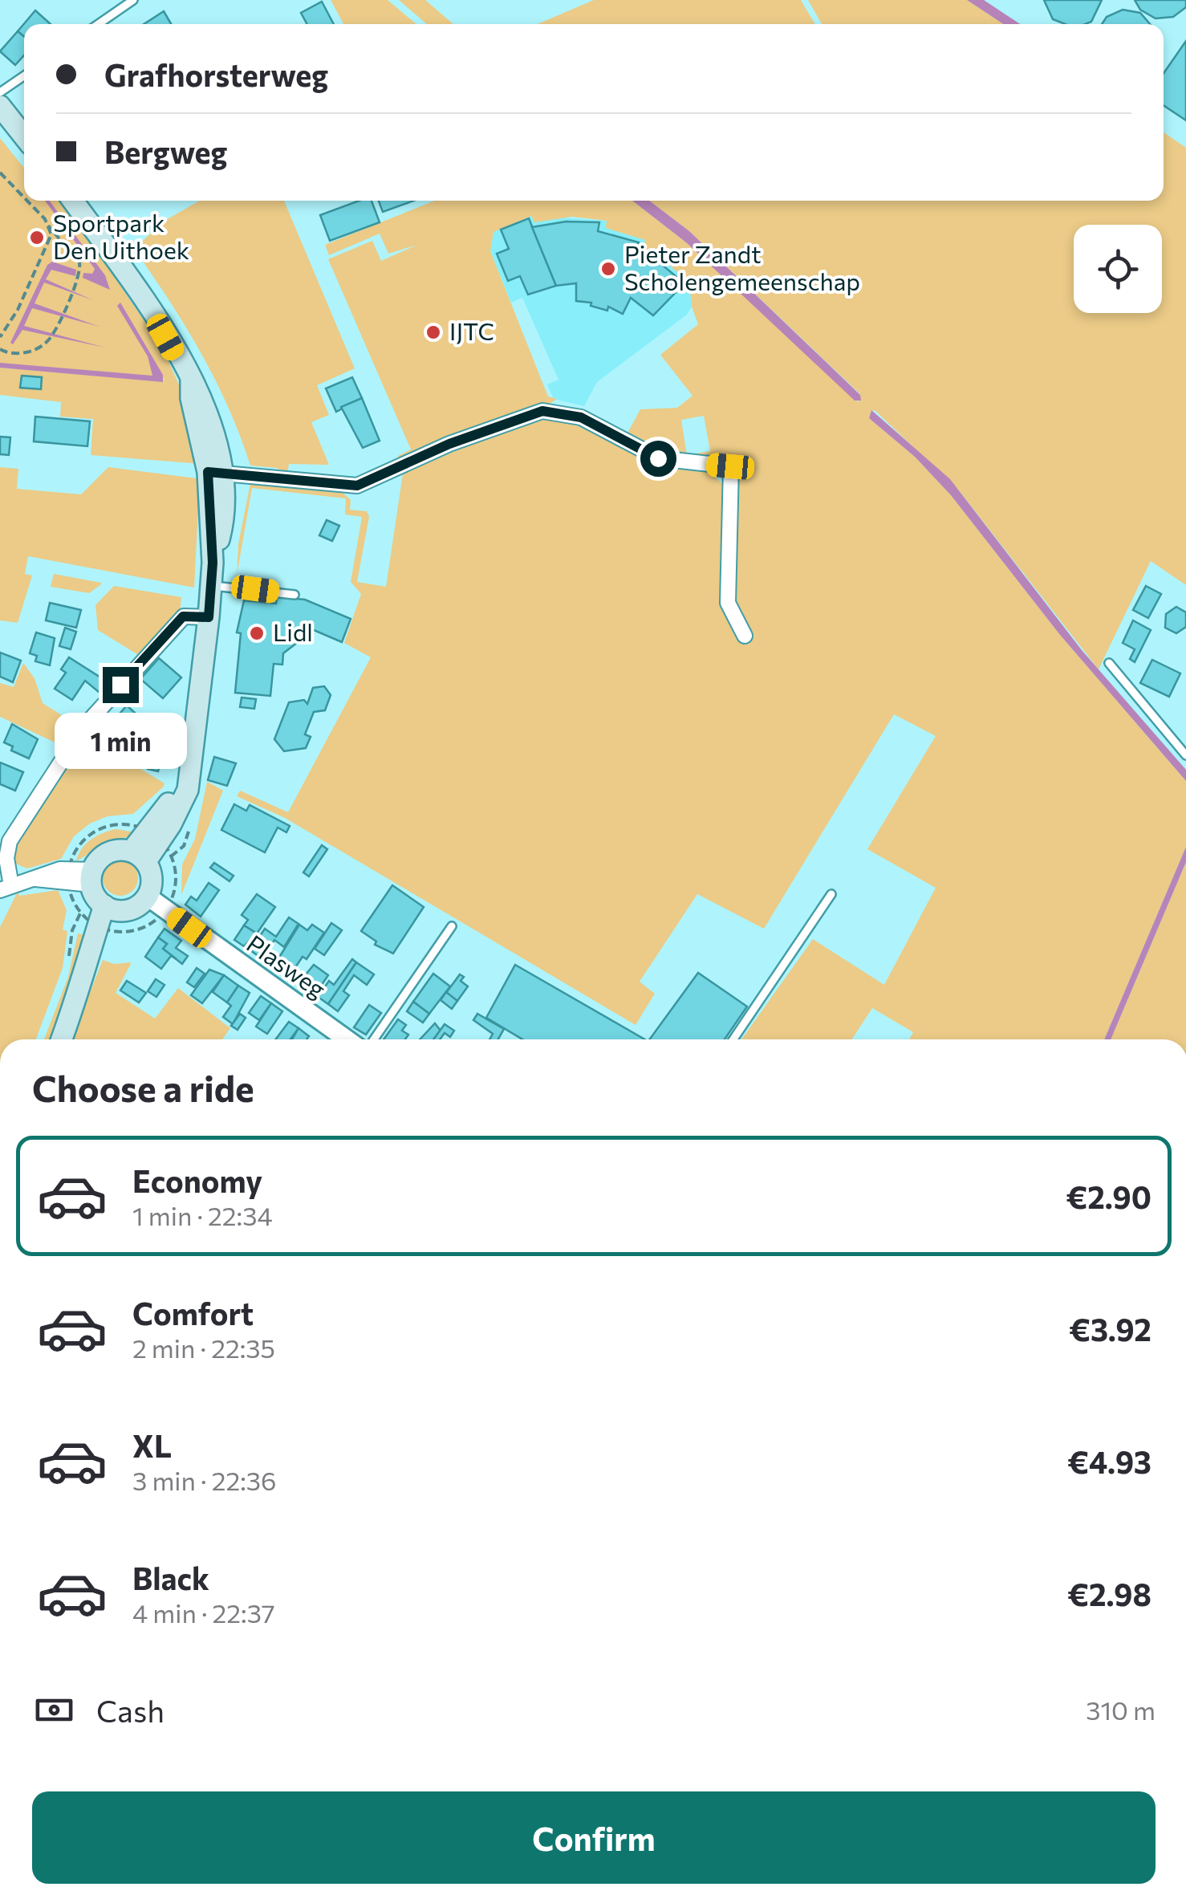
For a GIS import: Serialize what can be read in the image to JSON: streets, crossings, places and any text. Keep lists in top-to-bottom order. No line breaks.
{"streets":{"street":["Plasweg"]},"places":["Sportpark Den Uithoek","Pieter Zandt Scholengemeenschap","IJTC","Lidl"],"page":{"banner":["Grafhorsterweg","Bergweg"],"bubble":"1 min","heading":"Choose a ride","list":[{"name":"Economy","note":"1 min · 22:34","value":"€2.90"},{"name":"Comfort","note":"2 min · 22:35","value":"€3.92"},{"name":"XL","note":"3 min · 22:36","value":"€4.93"},{"name":"Black","note":"4 min · 22:37","value":"€2.98"}],"pay":["Cash","310 m"],"buttons":"Confirm"}}
